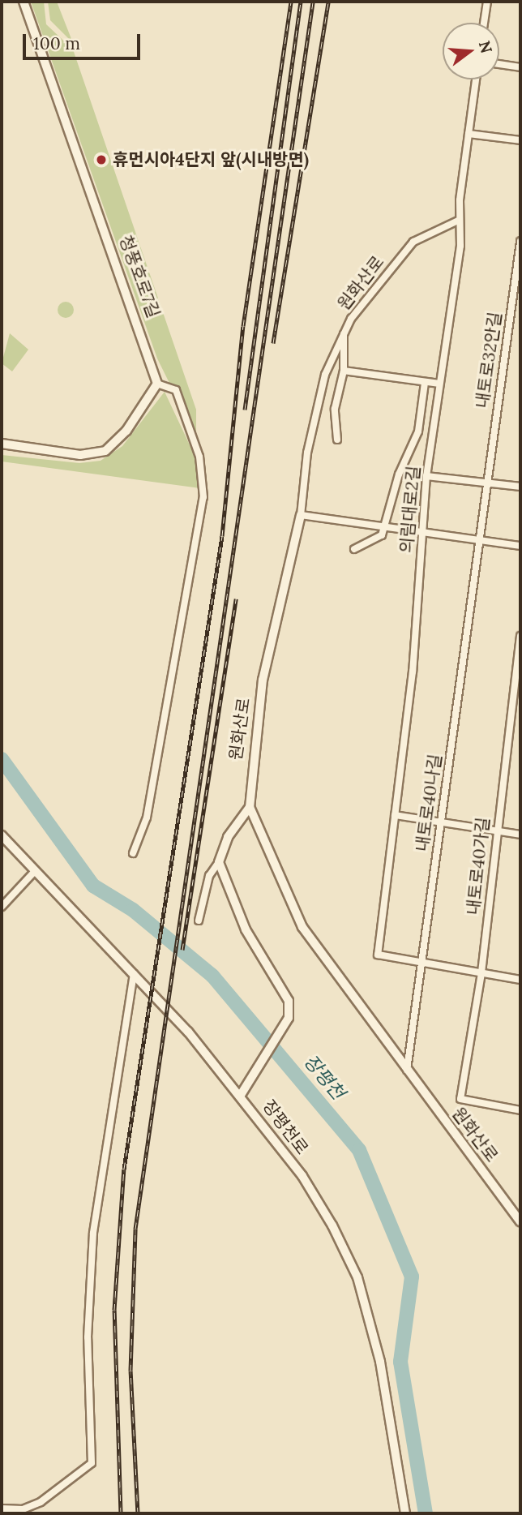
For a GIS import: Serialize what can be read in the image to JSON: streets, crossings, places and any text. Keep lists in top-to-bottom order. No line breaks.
{"streets":{"main road":["원화산로"],"street":["청풍호로7길","내토로32안길","의림대로2길","내토로40나길","내토로40가길","장평천로"]},"crossings":[["원화산로","의림대로2길"],["원화산로","내토로40나길"],["내토로32안길","내토로40나길"],["의림대로2길","내토로40나길"]],"water":["장평천"],"places":["휴먼시아4단지 앞(시내방면)"],"scale_bar":"100 m","north":"right"}
